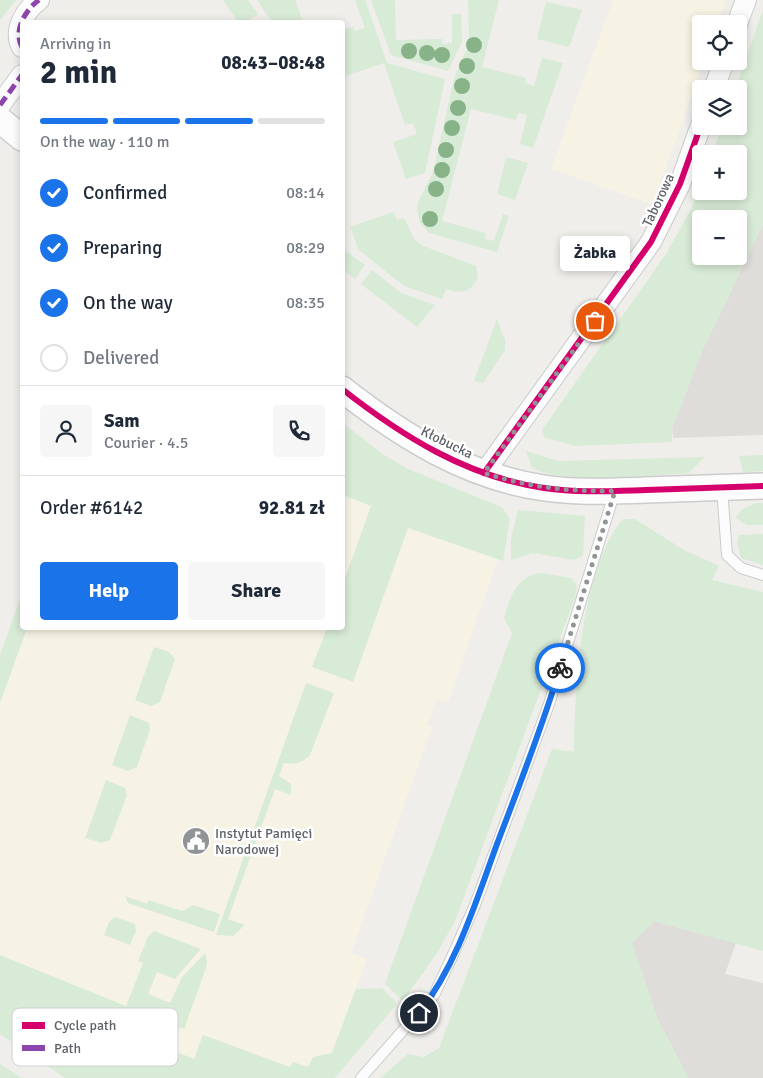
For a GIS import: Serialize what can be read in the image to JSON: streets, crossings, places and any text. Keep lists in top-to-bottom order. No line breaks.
{"streets":{"street":["Taborowa","Kłobucka"]},"crossings":[["Taborowa","Kłobucka"]],"places":{"other":["Żabka"],"public building":["Instytut Pamięci Narodowej"]},"legend":["Cycle path","Path"],"page":{"map_buttons":["+","−"],"heading":["2 min","Arriving in","08:43–08:48"],"panel":["Sam","Courier · 4.5","Order #6142","92.81 zł"],"bar":"On the way · 110 m","list":[["Confirmed","08:14"],["Preparing","08:29"],["On the way","08:35"],"Delivered"],"bubble":"Żabka","buttons":["Help","Share"]}}
